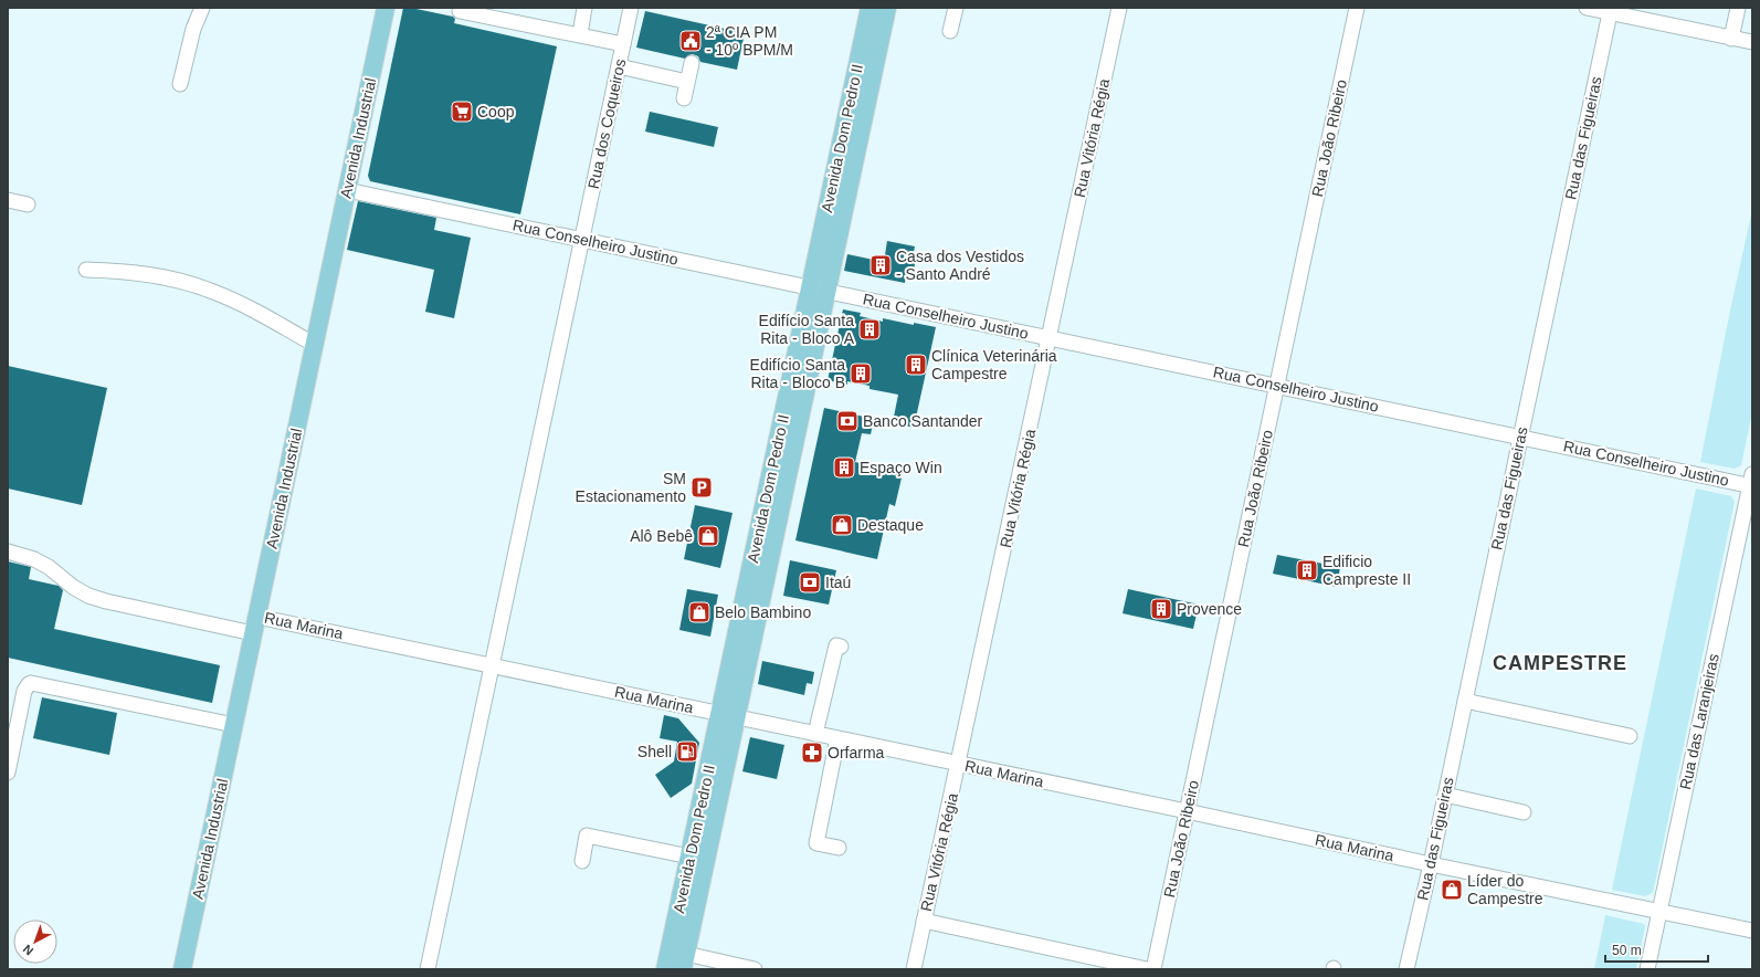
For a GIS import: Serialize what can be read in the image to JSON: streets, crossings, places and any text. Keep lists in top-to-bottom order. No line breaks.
{"streets":{"main road":["Avenida Industrial","Avenida Dom Pedro II"],"street":["Rua dos Coqueiros","Rua Vitória Régia","Rua João Ribeiro","Rua das Figueiras","Rua Conselheiro Justino","Rua Marina","Rua das Laranjeiras"]},"crossings":[["Rua dos Coqueiros","Rua Conselheiro Justino"],["Rua dos Coqueiros","Rua Marina"],["Avenida Industrial","Rua Conselheiro Justino"],["Avenida Industrial","Rua Marina"],["Avenida Dom Pedro II","Rua Conselheiro Justino"],["Avenida Dom Pedro II","Rua Marina"],["Rua Vitória Régia","Rua Conselheiro Justino"],["Rua Vitória Régia","Rua Marina"],["Rua João Ribeiro","Rua Conselheiro Justino"],["Rua João Ribeiro","Rua Marina"],["Rua das Figueiras","Rua Conselheiro Justino"],["Rua das Figueiras","Rua Marina"],["Rua Conselheiro Justino","Rua das Laranjeiras"],["Rua Marina","Rua das Laranjeiras"]],"districts":["CAMPESTRE"],"places":{"public building":["2ª CIA PM - 10º BPM/M"],"supermarket":["Coop"],"building":["Casa dos Vestidos - Santo André","Edifício Santa Rita - Bloco A","Clínica Veterinária Campestre","Edifício Santa Rita - Bloco B","Espaço Win","Edificio Campreste II","Provence"],"bank":["Banco Santander","Itaú"],"parking":["SM Estacionamento"],"shop":["Destaque","Alô Bebê","Belo Bambino","Líder do Campestre"],"fuel station":["Shell"],"pharmacy":["Orfarma"]},"scale_bar":"50 m","north":"bottom left"}
